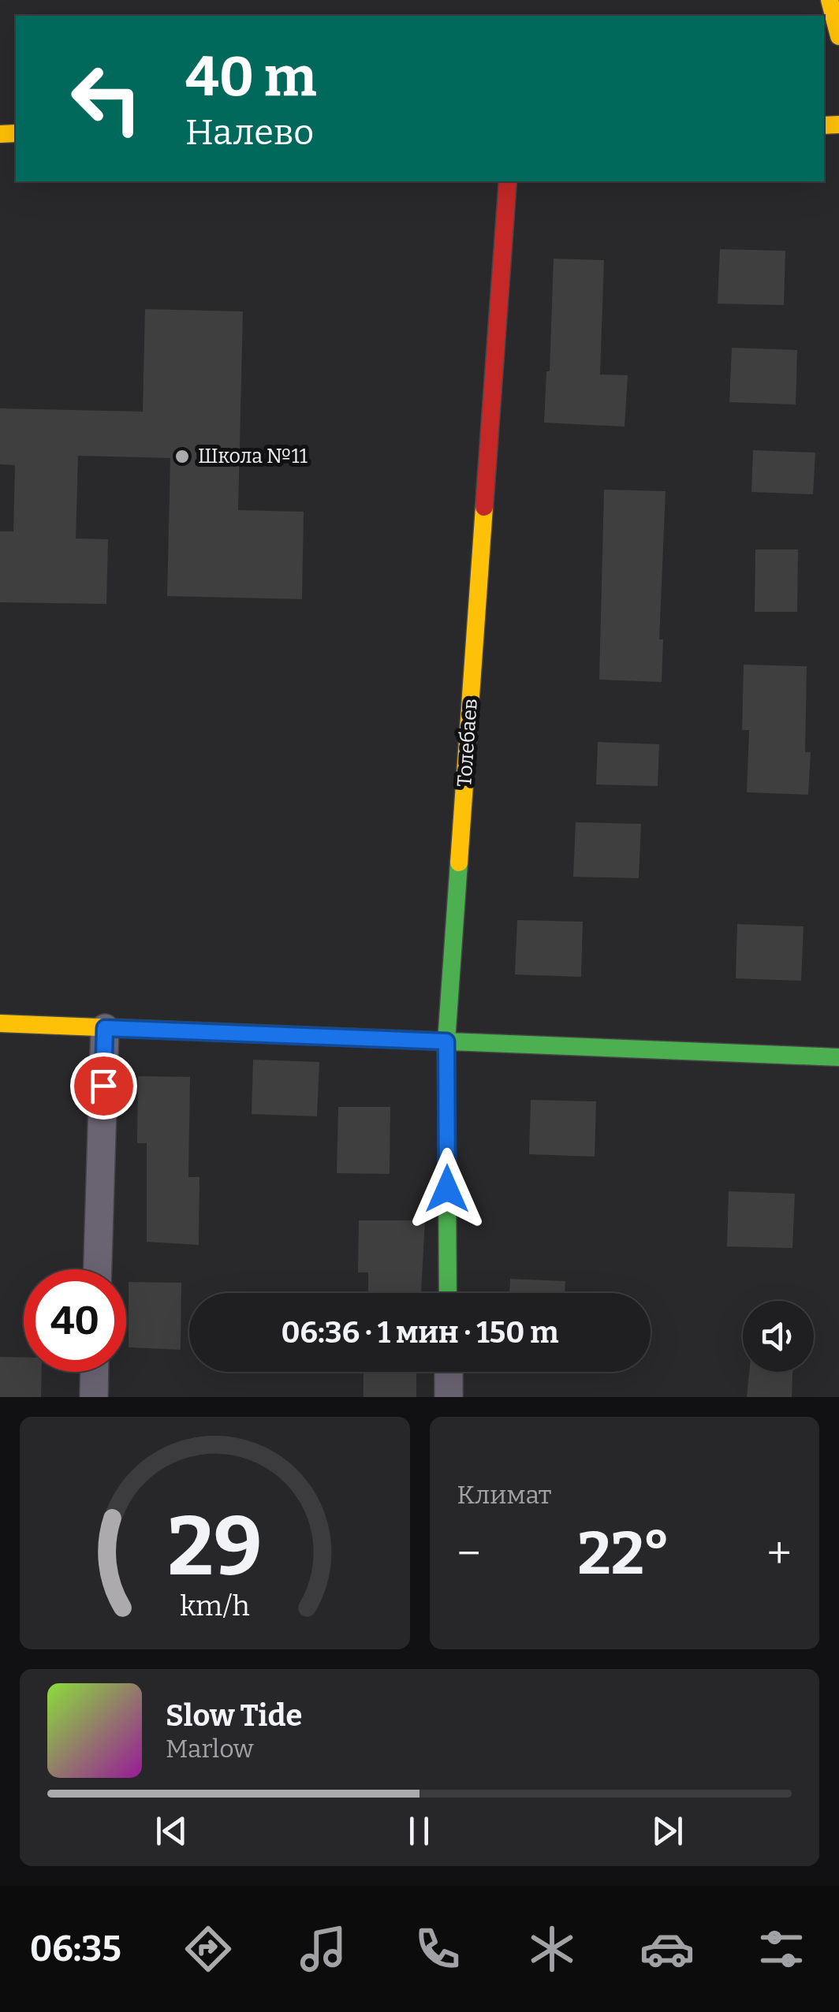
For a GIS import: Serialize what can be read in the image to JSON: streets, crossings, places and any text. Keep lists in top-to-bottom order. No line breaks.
{"streets":{"street":["Толебаев"]},"places":["Школа №11"],"page":{"turn":["40 m","Налево"],"limit":"40","trip":"06:36 · 1 мин · 150 m","tile":"Климат","heat":["−","22°","+"],"song":["Slow Tide","Marlow"],"tabs":"06:35","gauge":["29","km/h"]}}
